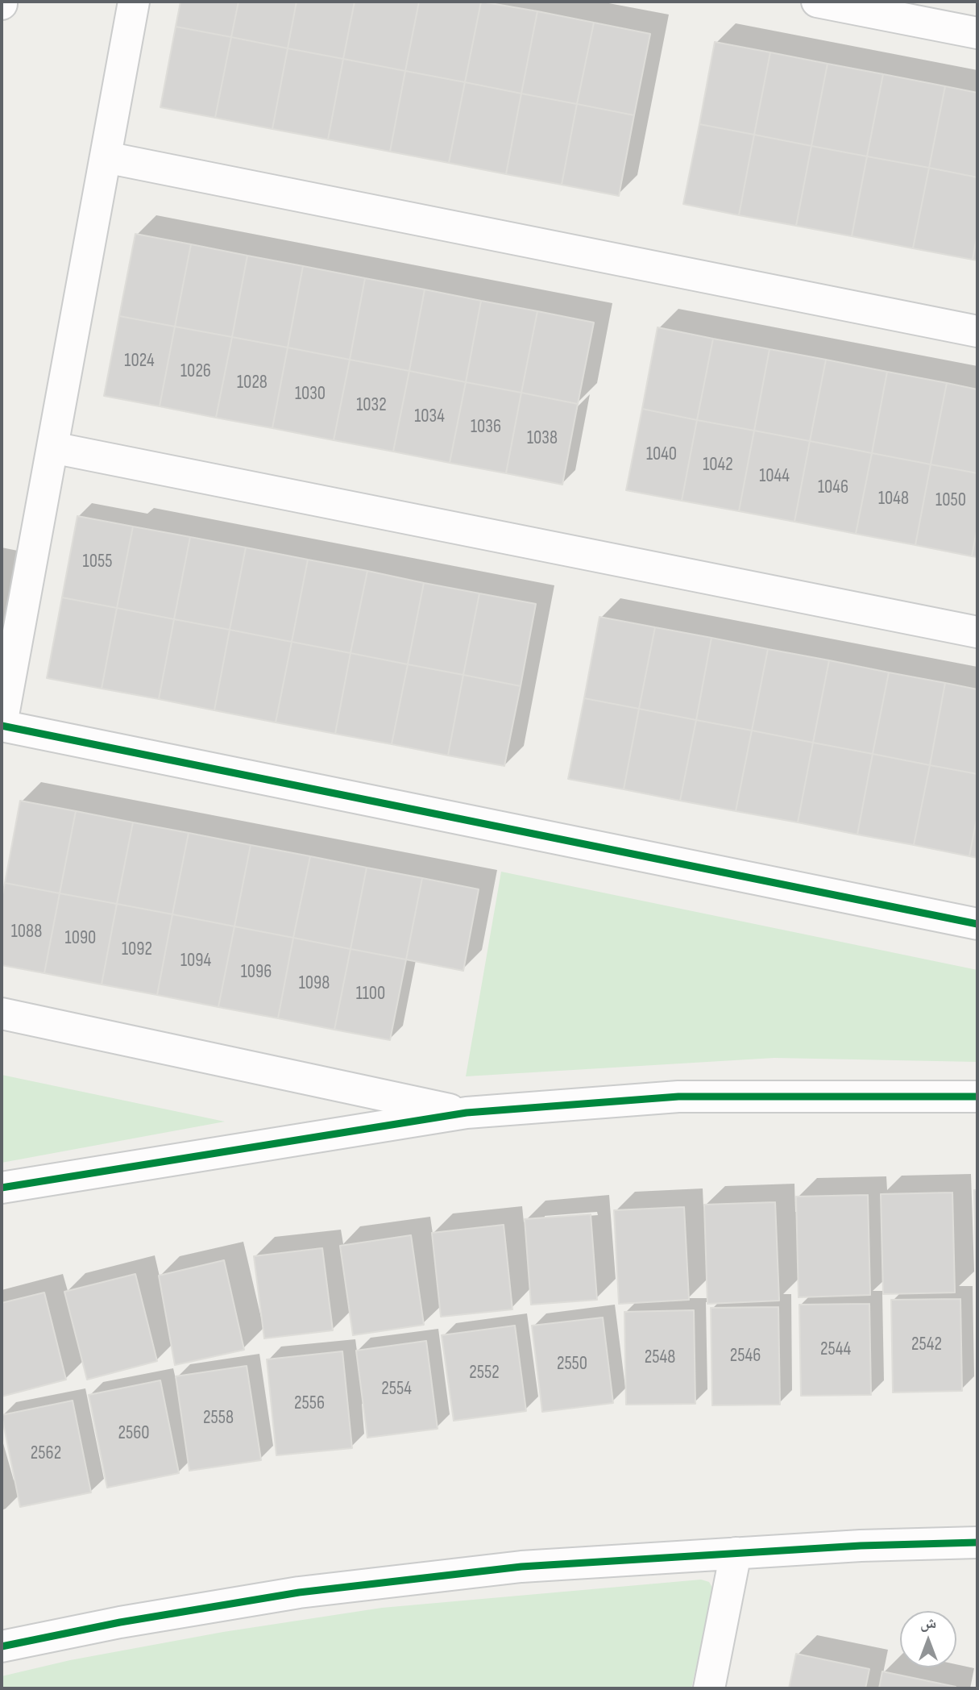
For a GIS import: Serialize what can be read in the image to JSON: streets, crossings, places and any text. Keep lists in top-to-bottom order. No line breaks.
{"house_numbers":["1024","1026","1028","1030","1032","1034","1036","1038","1040","1042","1044","1046","1048","1050","1055","1088","1090","1092","1094","1096","1098","1100","2542","2544","2546","2548","2550","2552","2554","2556","2558","2560","2562"],"north":"top"}
